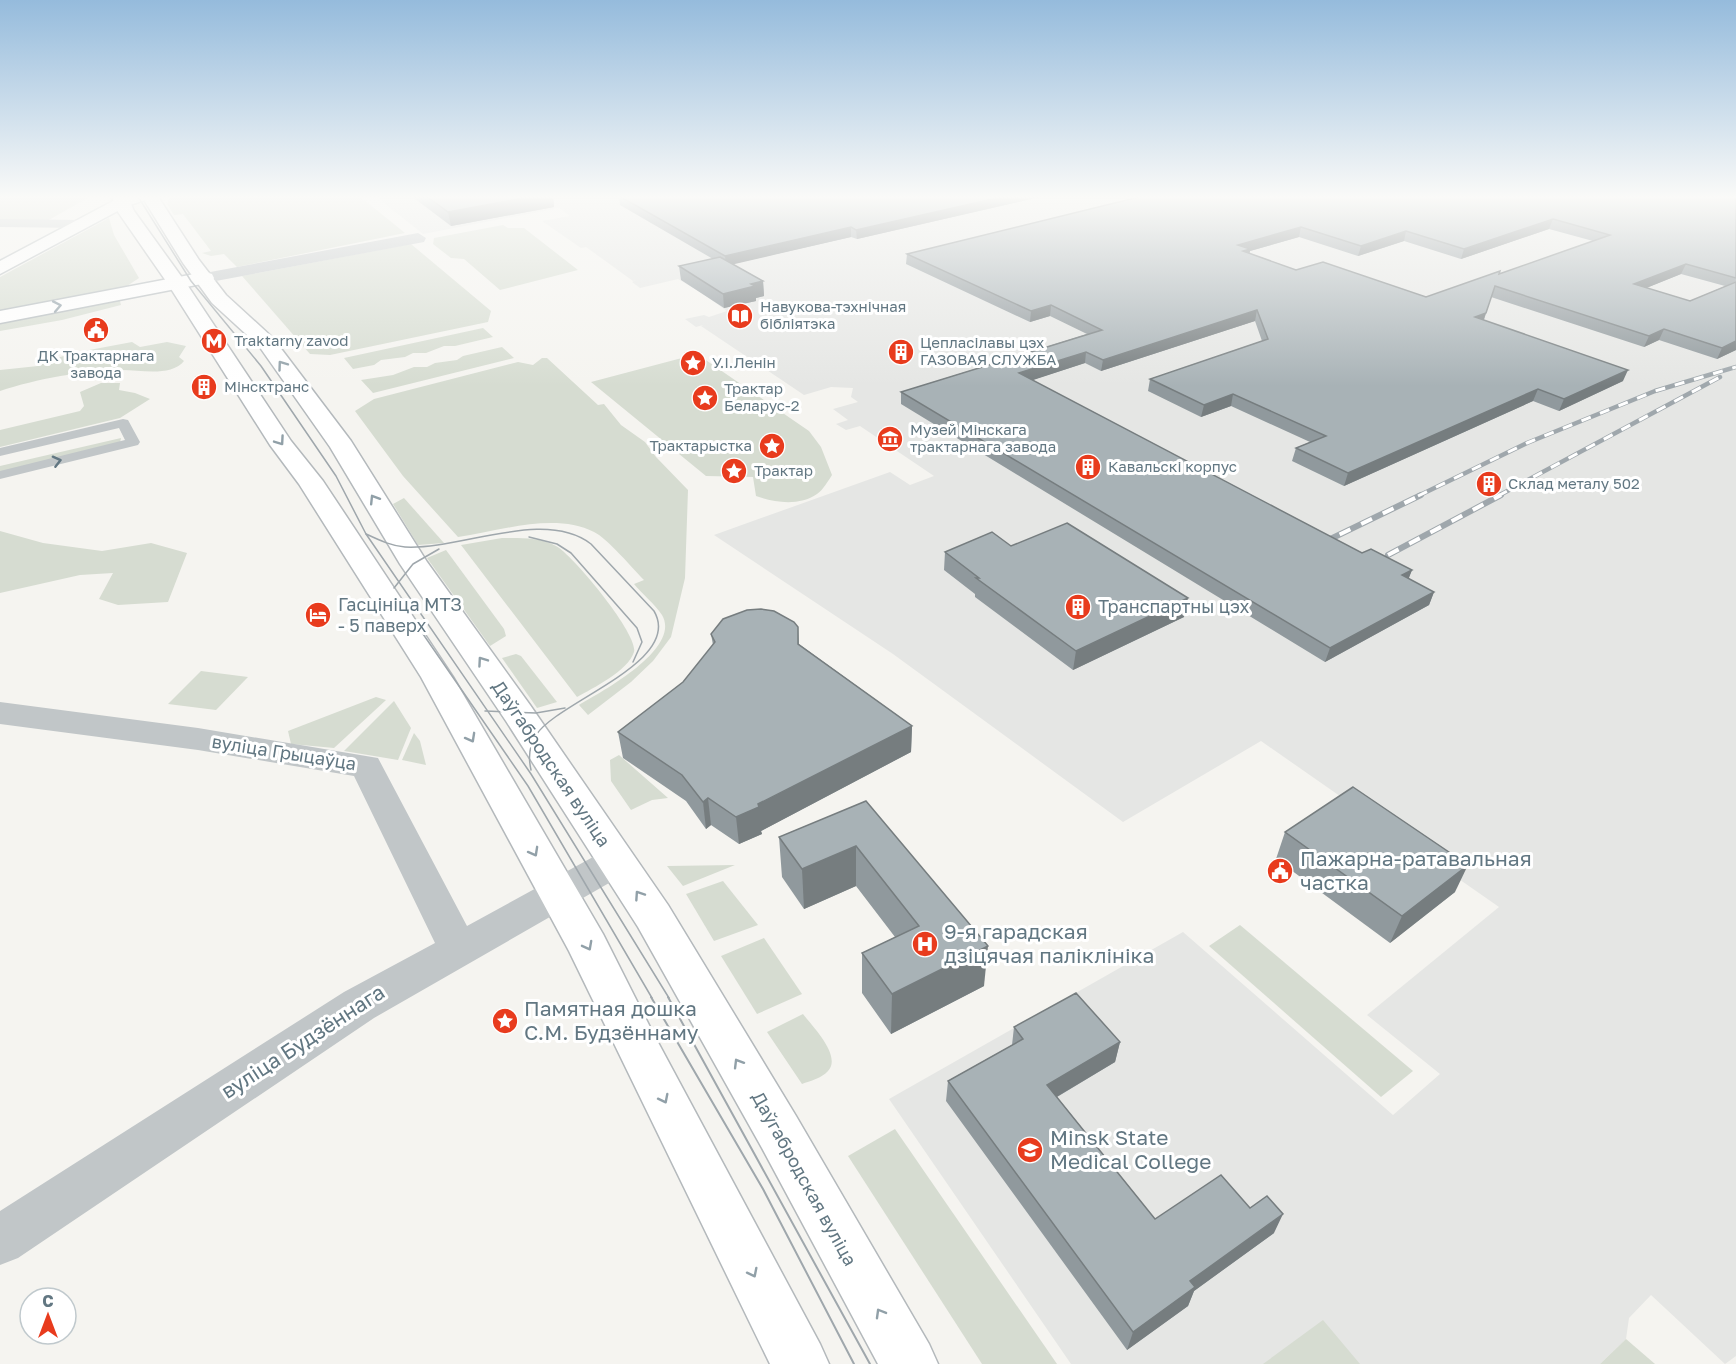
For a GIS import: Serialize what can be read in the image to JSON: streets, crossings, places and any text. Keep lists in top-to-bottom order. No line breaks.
{"streets":{"main road":["Даўгабродская вуліца"],"street":["вуліца Грыцаўца","вуліца Будзённага"]},"crossings":[["вуліца Грыцаўца","вуліца Будзённага"],["Даўгабродская вуліца","вуліца Будзённага"]],"places":{"library":["Навукова-тэхнічная бібліятэка"],"public building":["ДК Трактарнага завода","Пажарна-ратавальная частка"],"metro station":["Traktarny zavod"],"building":["Цепласілавы цэх ГАЗОВАЯ СЛУЖБА","Мінсктранс","Кавальскі корпус","Склад металу 502","Транспартны цэх"],"place":["У.І.Ленін","Трактар Беларус-2","Трактарыстка","Трактар","Памятная дошка С.М. Будзённаму"],"museum":["Музей Мінскага трактарнага завода"],"hotel":["Гасцініца МТЗ - 5 паверх"],"hospital":["9-я гарадская дзіцячая паліклініка"],"school or university":["Minsk State Medical College"]},"north":"top"}
